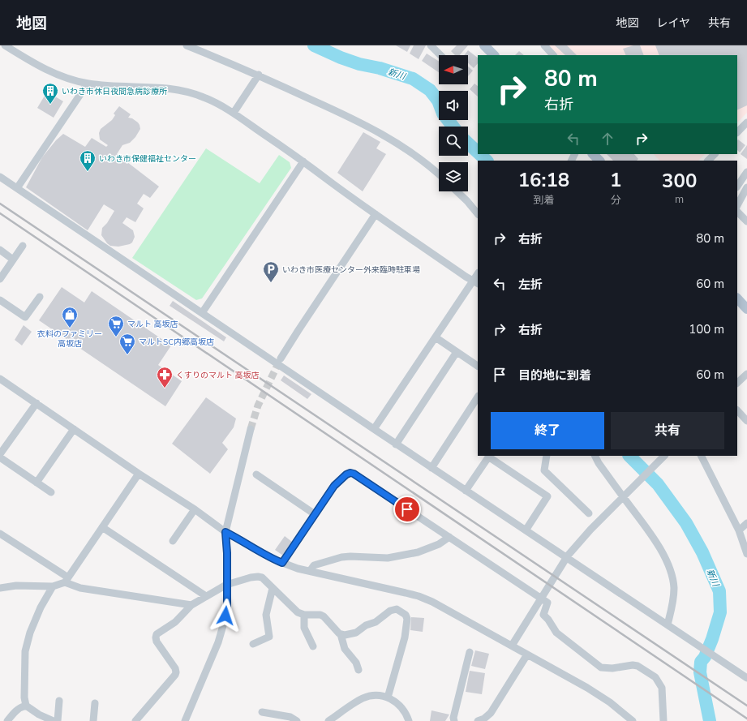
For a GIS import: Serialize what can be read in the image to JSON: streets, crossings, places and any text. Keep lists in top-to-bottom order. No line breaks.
{"water":["新川"],"places":{"building":["いわき市休日夜間急病診療所","いわき市保健福祉センター"],"parking":["いわき市医療センター外来臨時駐車場"],"shop":["衣料のファミリー 高坂店"],"supermarket":["マルト 高坂店","マルトSC内郷高坂店"],"pharmacy":["くすりのマルト 高坂店"]},"north":"left","page":{"header":"地図","nav":["地図","レイヤ","共有"],"turn":["80 m","右折"],"eta":["16:18","到着","1","分","300","m"],"list":[{"name":"右折","value":"80 m"},{"name":"左折","value":"60 m"},{"name":"右折","value":"100 m"},{"name":"目的地に到着","value":"60 m"}],"buttons":["終了","共有"]}}
